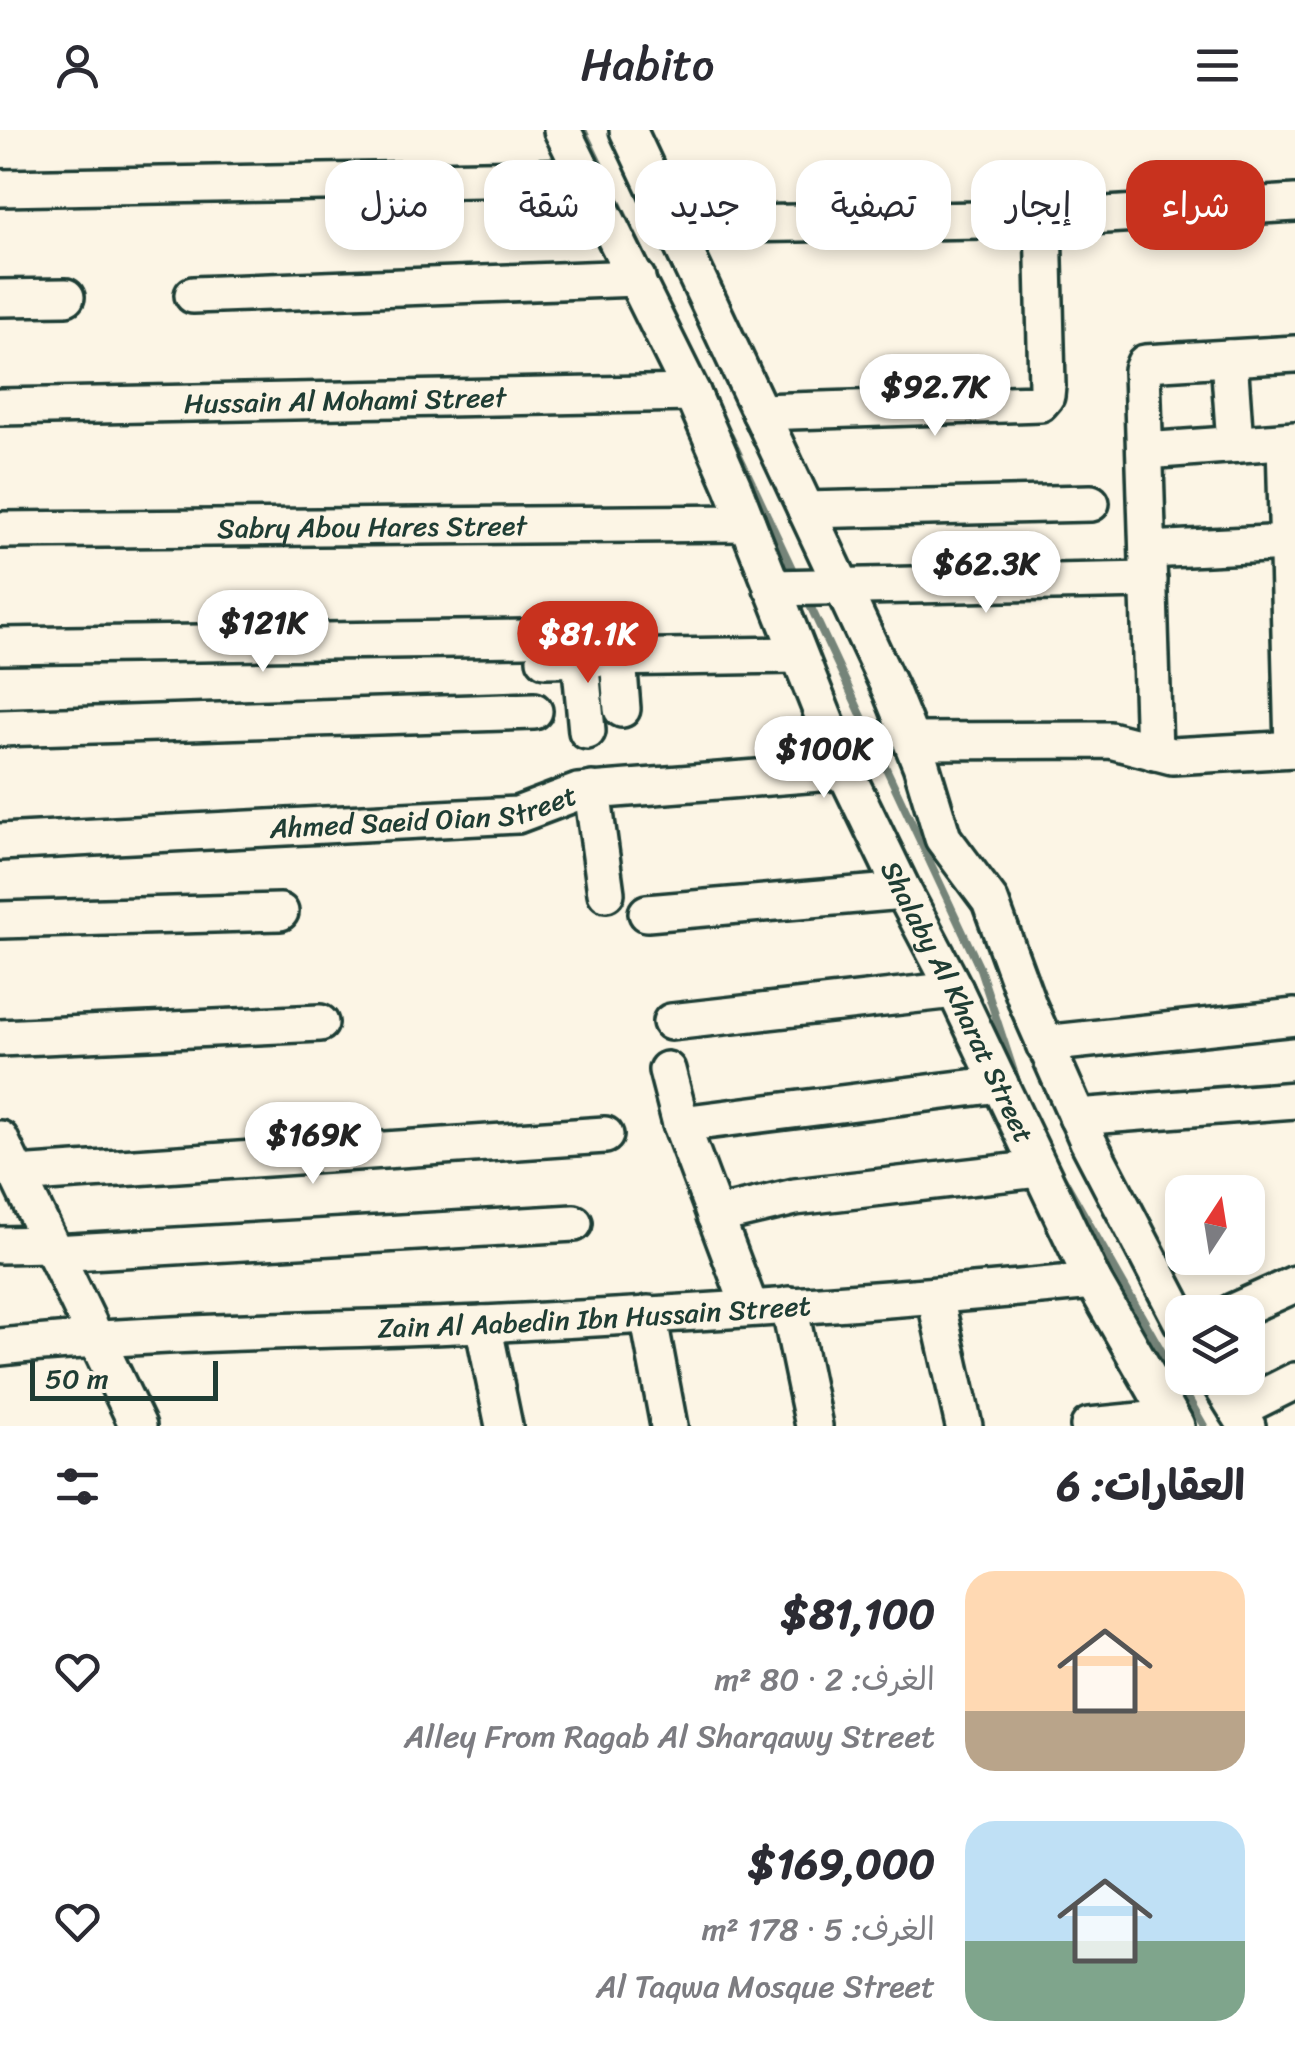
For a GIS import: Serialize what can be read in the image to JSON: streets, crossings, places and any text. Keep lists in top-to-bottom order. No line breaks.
{"streets":{"street":["Hussain Al Mohami Street","Sabry Abou Hares Street","Ahmed Saeid Oian Street","Shalaby Al Kharat Street","Zain Al Aabedin Ibn Hussain Street"]},"crossings":[["Hussain Al Mohami Street","Shalaby Al Kharat Street"],["Sabry Abou Hares Street","Shalaby Al Kharat Street"],["Ahmed Saeid Oian Street","Shalaby Al Kharat Street"],["Shalaby Al Kharat Street","Zain Al Aabedin Ibn Hussain Street"]],"scale_bar":"50 m","north":"top","page":{"header":"Habito","chip":["شراء","إيجار","تصفية","جديد","شقة","منزل"],"price":["$92.7K","$62.3K","$121K","$81.1K","$100K","$169K"],"scale":"50 m","heading":"العقارات: 6","list":[{"name":"$81,100","note":"الغرف: 2 · 80 m² · Alley From Ragab Al Sharqawy Street"},{"name":"$169,000","note":"الغرف: 5 · 178 m² · Al Taqwa Mosque Street"}]}}
